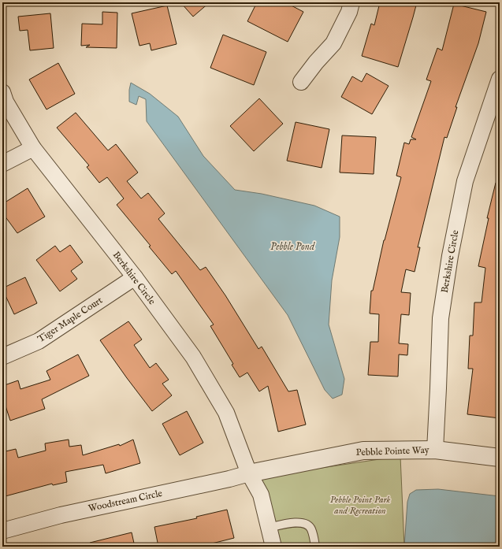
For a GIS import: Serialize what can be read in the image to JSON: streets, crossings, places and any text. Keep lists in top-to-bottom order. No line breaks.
{"streets":{"street":["Berkshire Circle","Tiger Maple Court","Pebble Pointe Way","Woodstream Circle"]},"crossings":[["Berkshire Circle","Tiger Maple Court"],["Berkshire Circle","Pebble Pointe Way"],["Berkshire Circle","Woodstream Circle"],["Pebble Pointe Way","Woodstream Circle"]],"water":["Pebble Pond"],"parks":["Pebble Point Park and Recreation"]}
